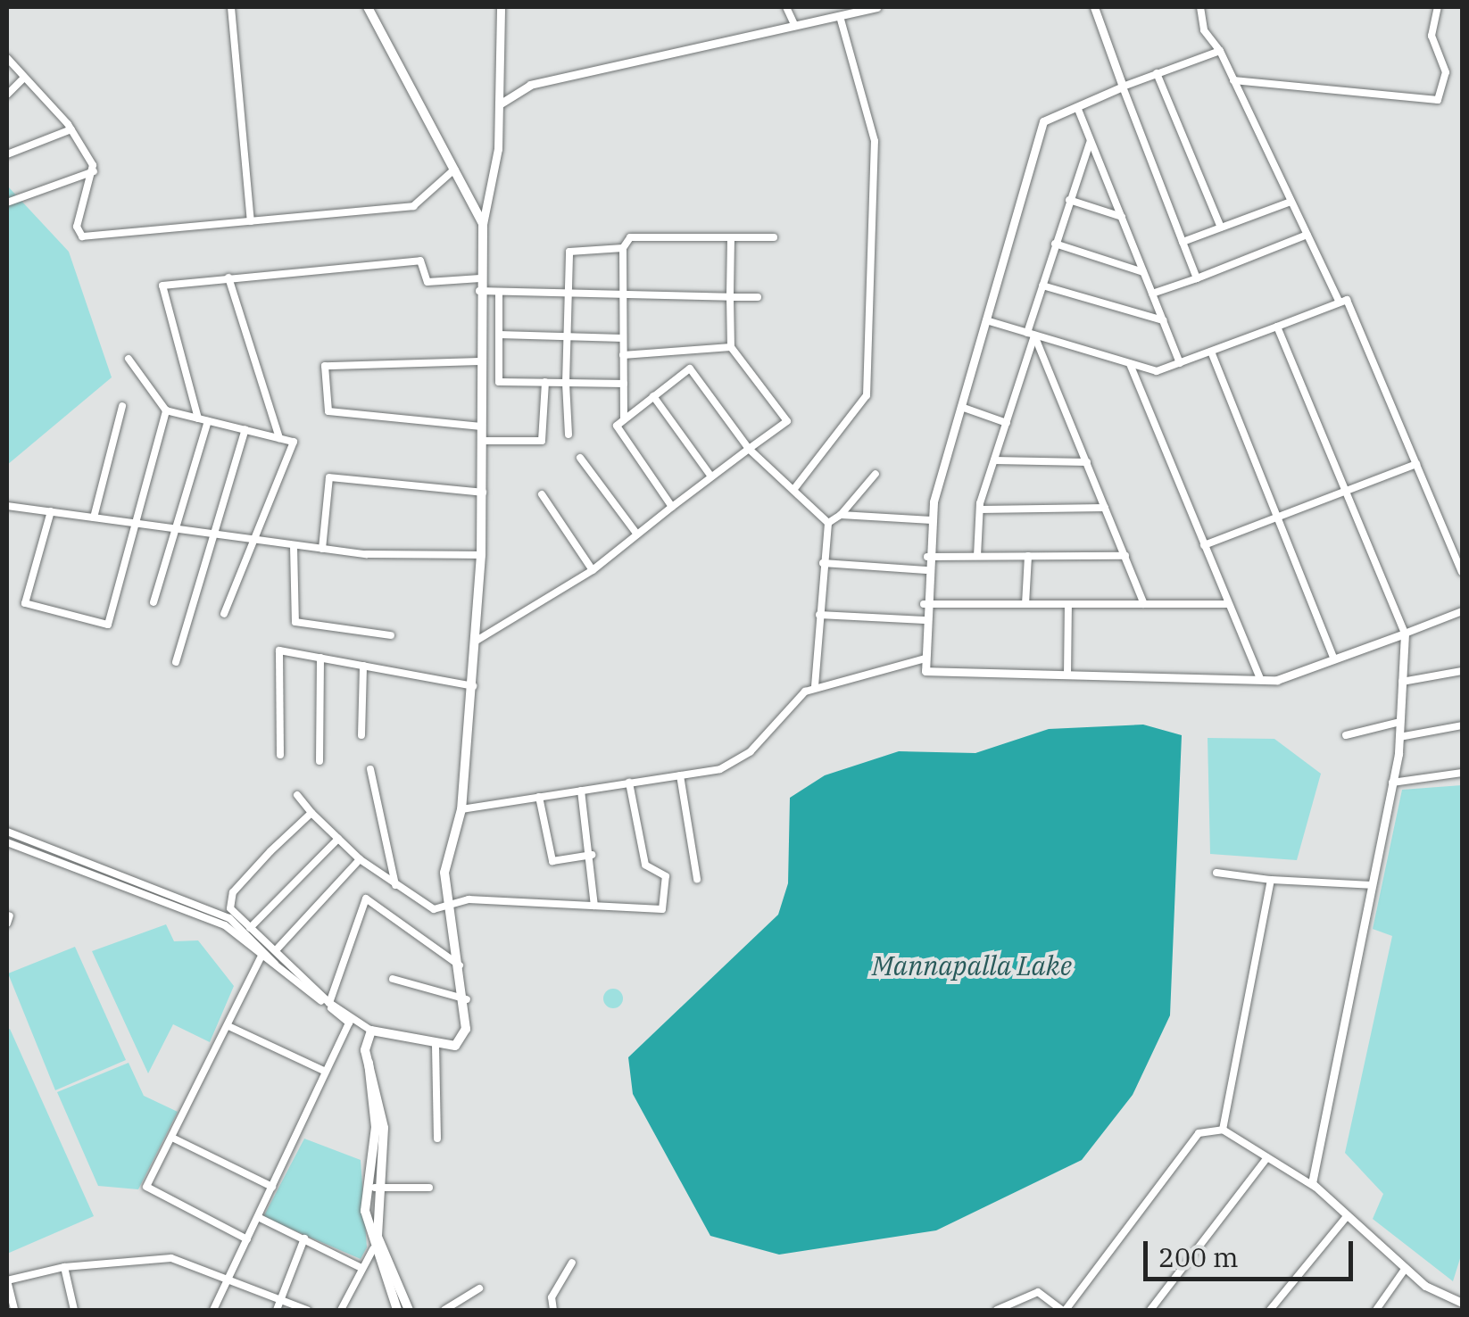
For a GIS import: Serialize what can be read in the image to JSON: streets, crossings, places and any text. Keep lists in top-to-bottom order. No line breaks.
{"water":["Mannapalla Lake"],"scale_bar":"200 m"}
